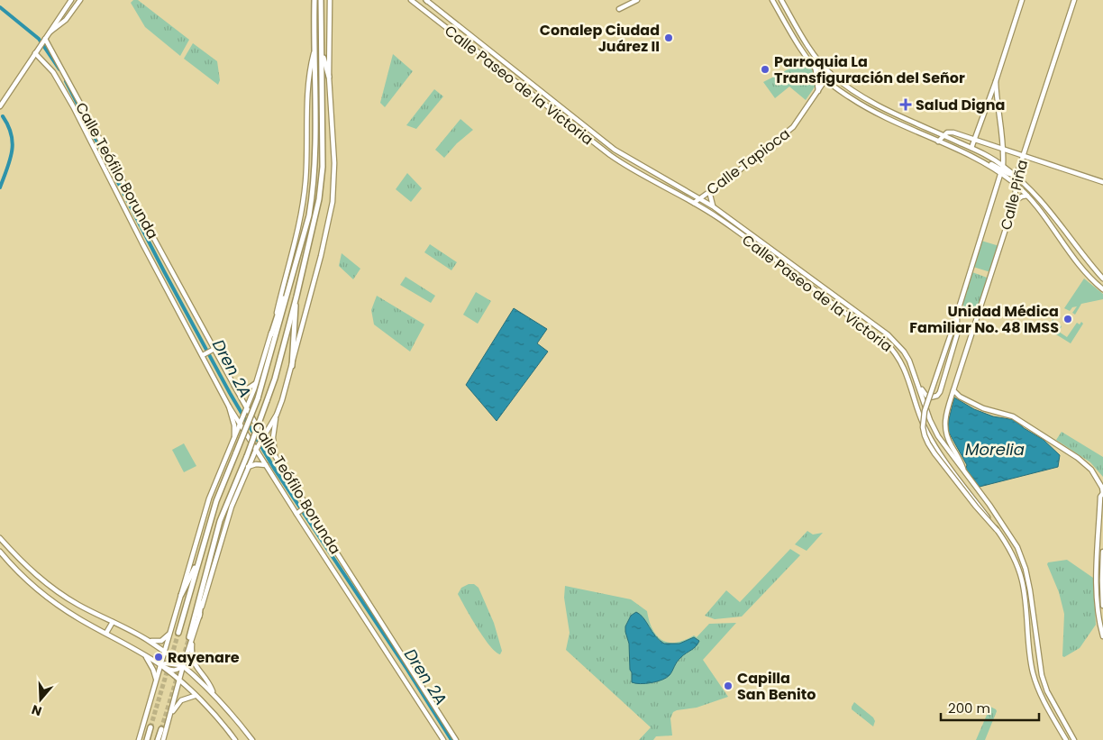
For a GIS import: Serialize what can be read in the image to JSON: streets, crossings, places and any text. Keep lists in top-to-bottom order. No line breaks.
{"streets":{"main road":["Calle Paseo de la Victoria","Calle Tapioca","Calle Teófilo Borunda","Calle Piña"]},"crossings":[["Calle Paseo de la Victoria","Calle Tapioca"],["Calle Paseo de la Victoria","Calle Piña"]],"water":["Dren 2A","Morelia"],"places":{"other":["Conalep Ciudad Juárez II","Parroquia La Transfiguración del Señor","Unidad Médica Familiar No. 48 IMSS","Rayenare","Capilla San Benito"],"health":["Salud Digna"]},"scale_bar":"200 m","north":"bottom"}
